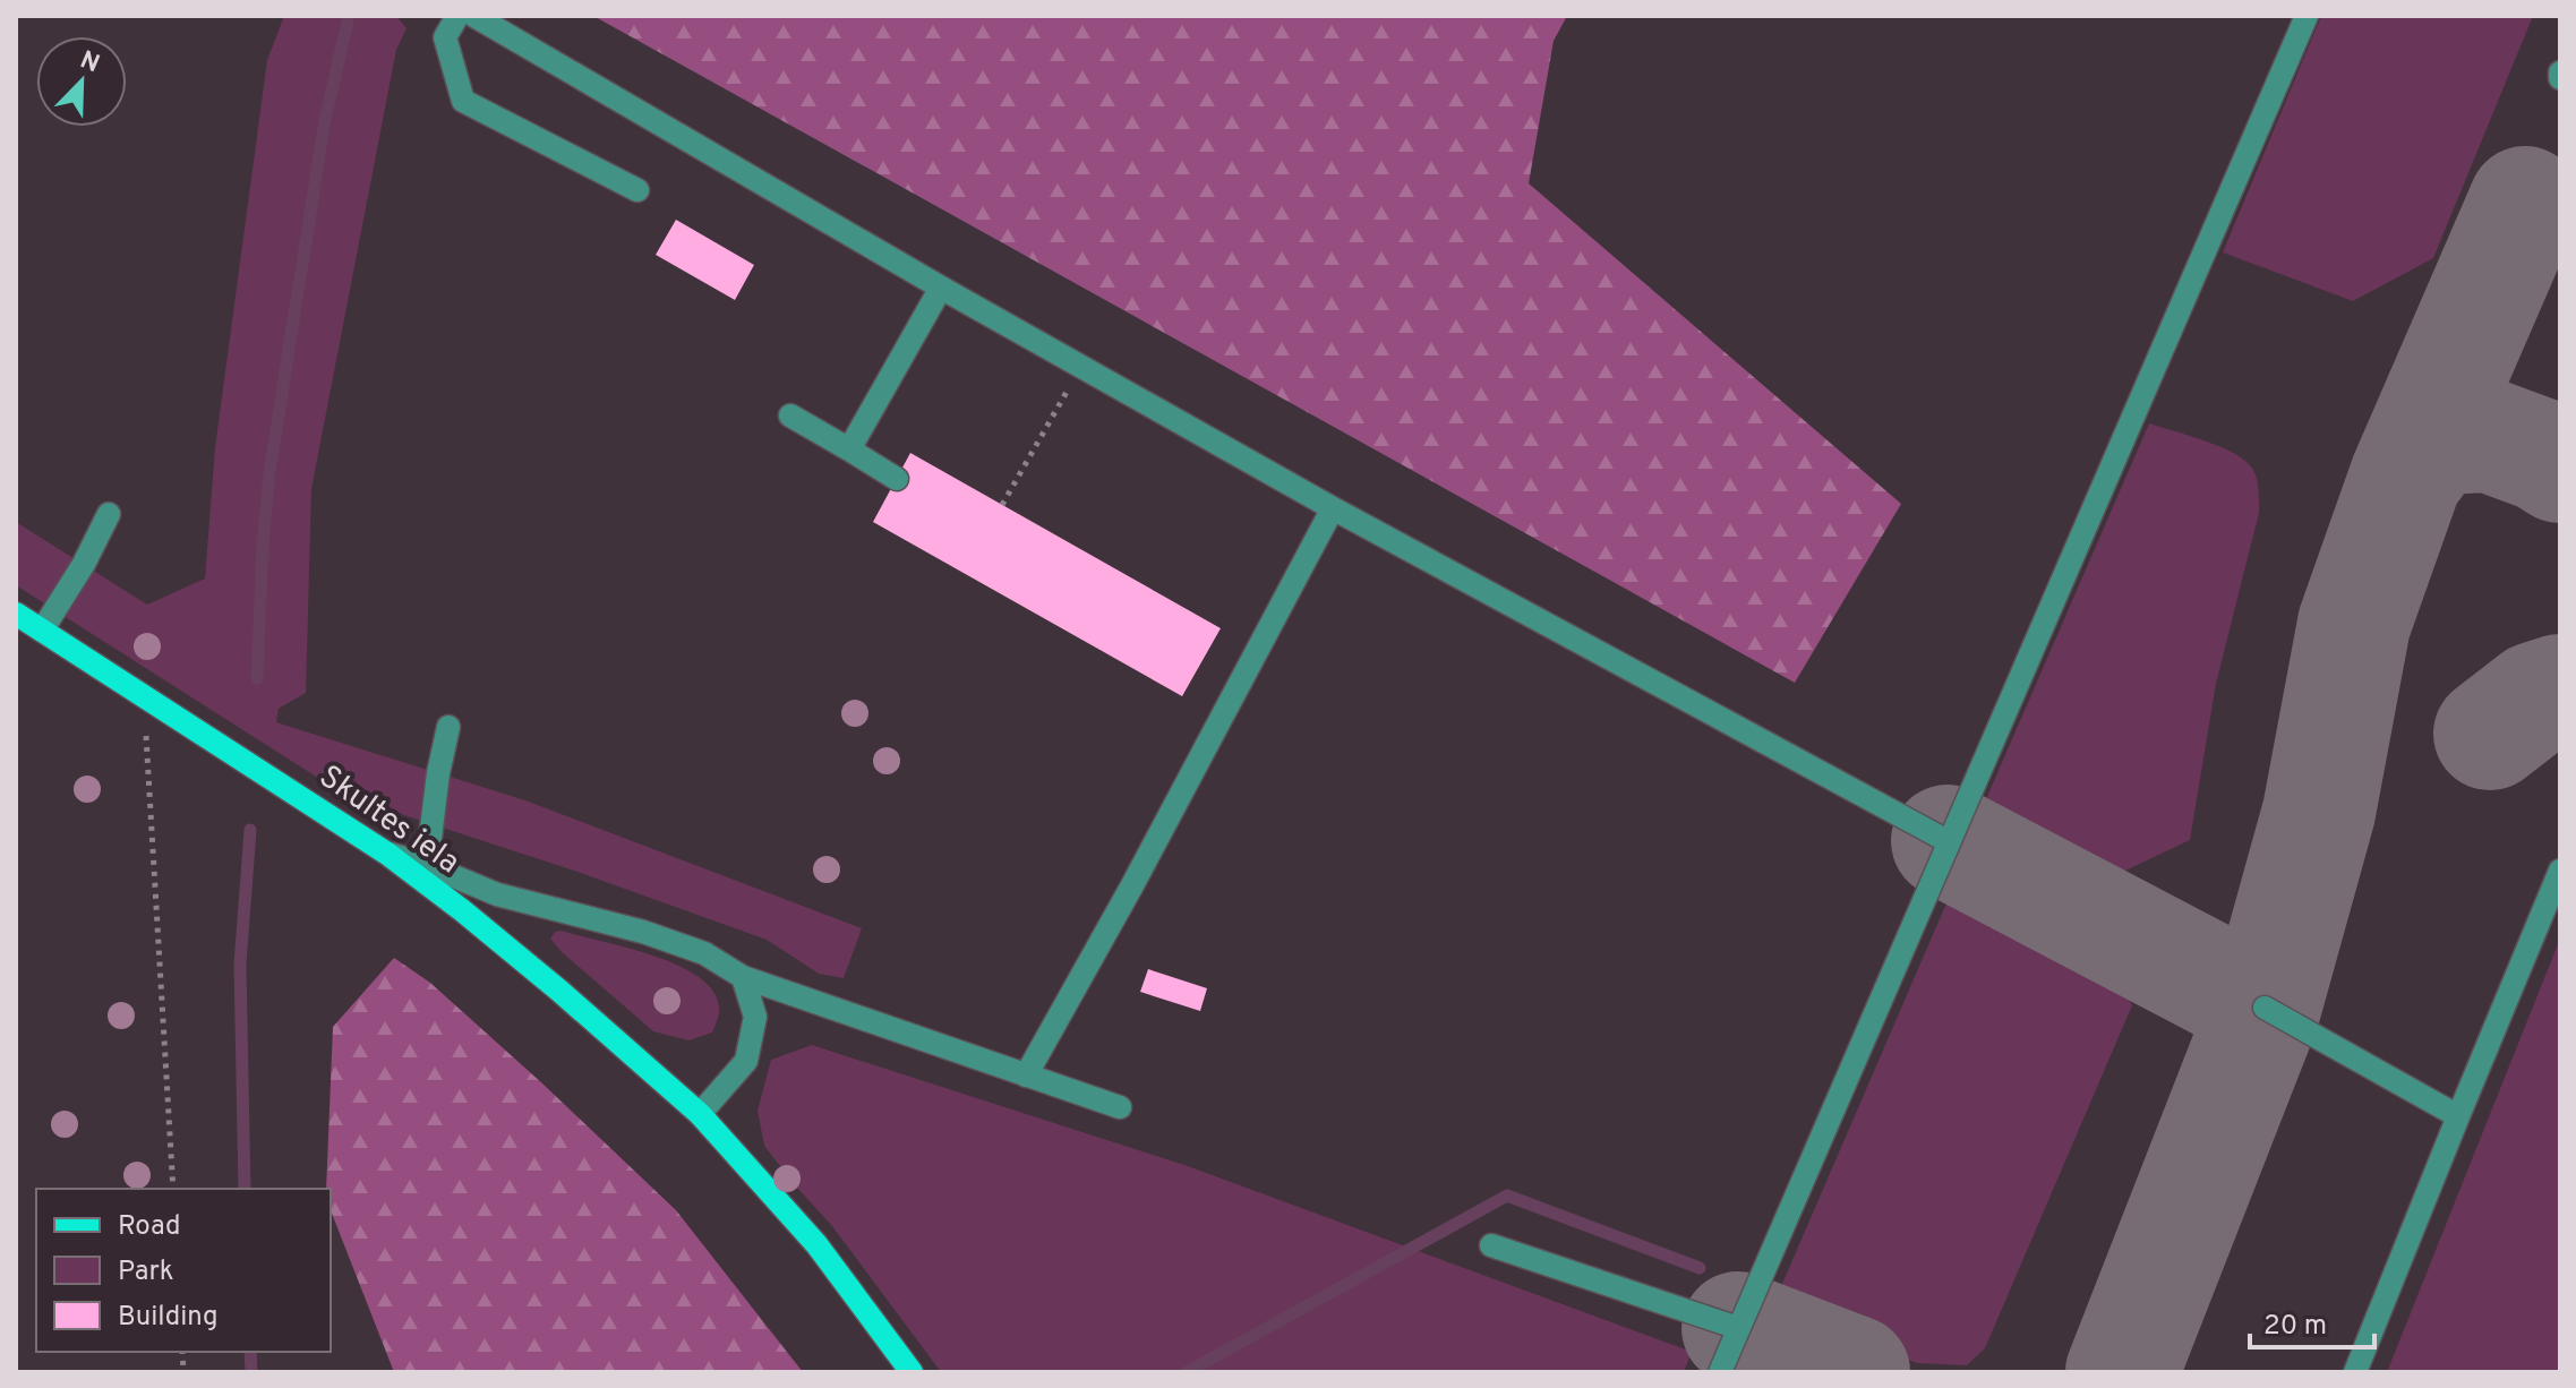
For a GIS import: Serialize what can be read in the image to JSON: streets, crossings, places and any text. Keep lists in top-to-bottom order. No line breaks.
{"streets":{"main road":["Skultes iela"]},"legend":["Road","Park","Building"],"scale_bar":"20 m","north":"top right"}
